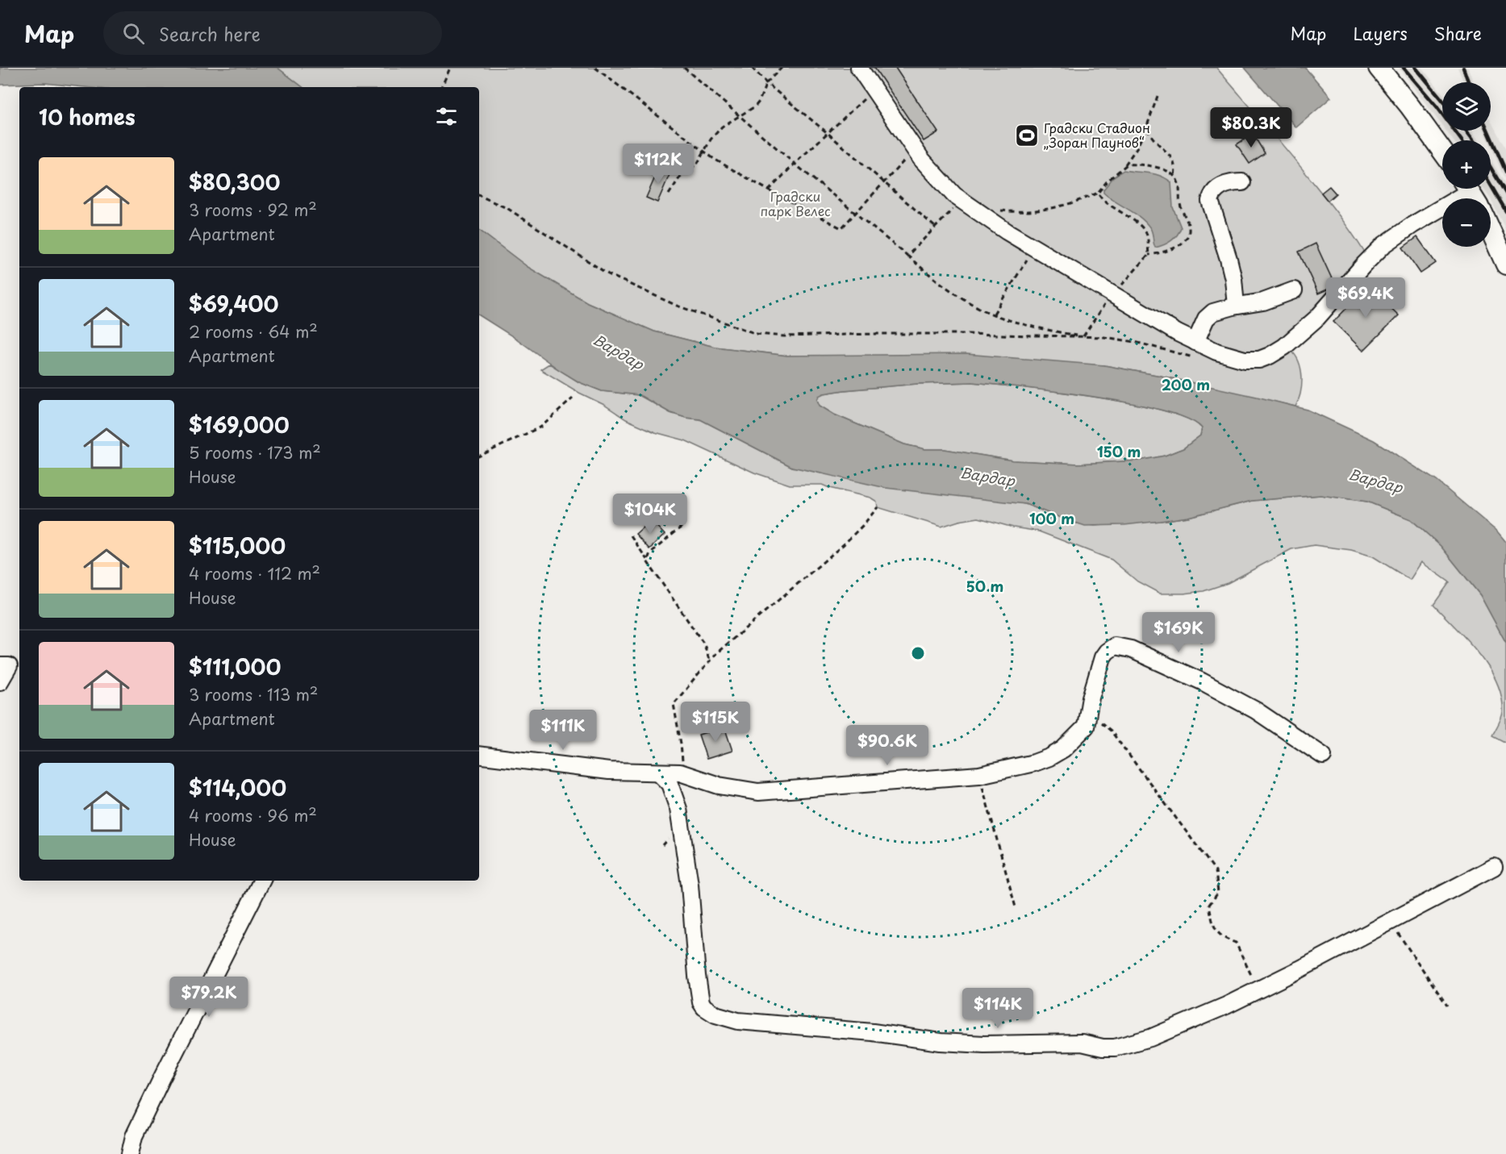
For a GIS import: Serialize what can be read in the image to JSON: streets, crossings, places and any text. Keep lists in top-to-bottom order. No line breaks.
{"water":["Вардар"],"parks":["Градски парк Велес"],"places":{"sports":["Градски Стадион „Зоран Паунов“"]},"page":{"header":"Map","search":"Search here","nav":["Map","Layers","Share"],"map_buttons":["+","−"],"heading":"10 homes","price":["$80.3K","$112K","$69.4K","$104K","$169K","$115K","$111K","$90.6K","$79.2K","$114K"],"list":[{"name":"$80,300","note":"3 rooms · 92 m² · Apartment"},{"name":"$69,400","note":"2 rooms · 64 m² · Apartment"},{"name":"$169,000","note":"5 rooms · 173 m² · House"},{"name":"$115,000","note":"4 rooms · 112 m² · House"},{"name":"$111,000","note":"3 rooms · 113 m² · Apartment"},{"name":"$114,000","note":"4 rooms · 96 m² · House"}]},"rings":["200 m","150 m","100 m","50 m"]}
